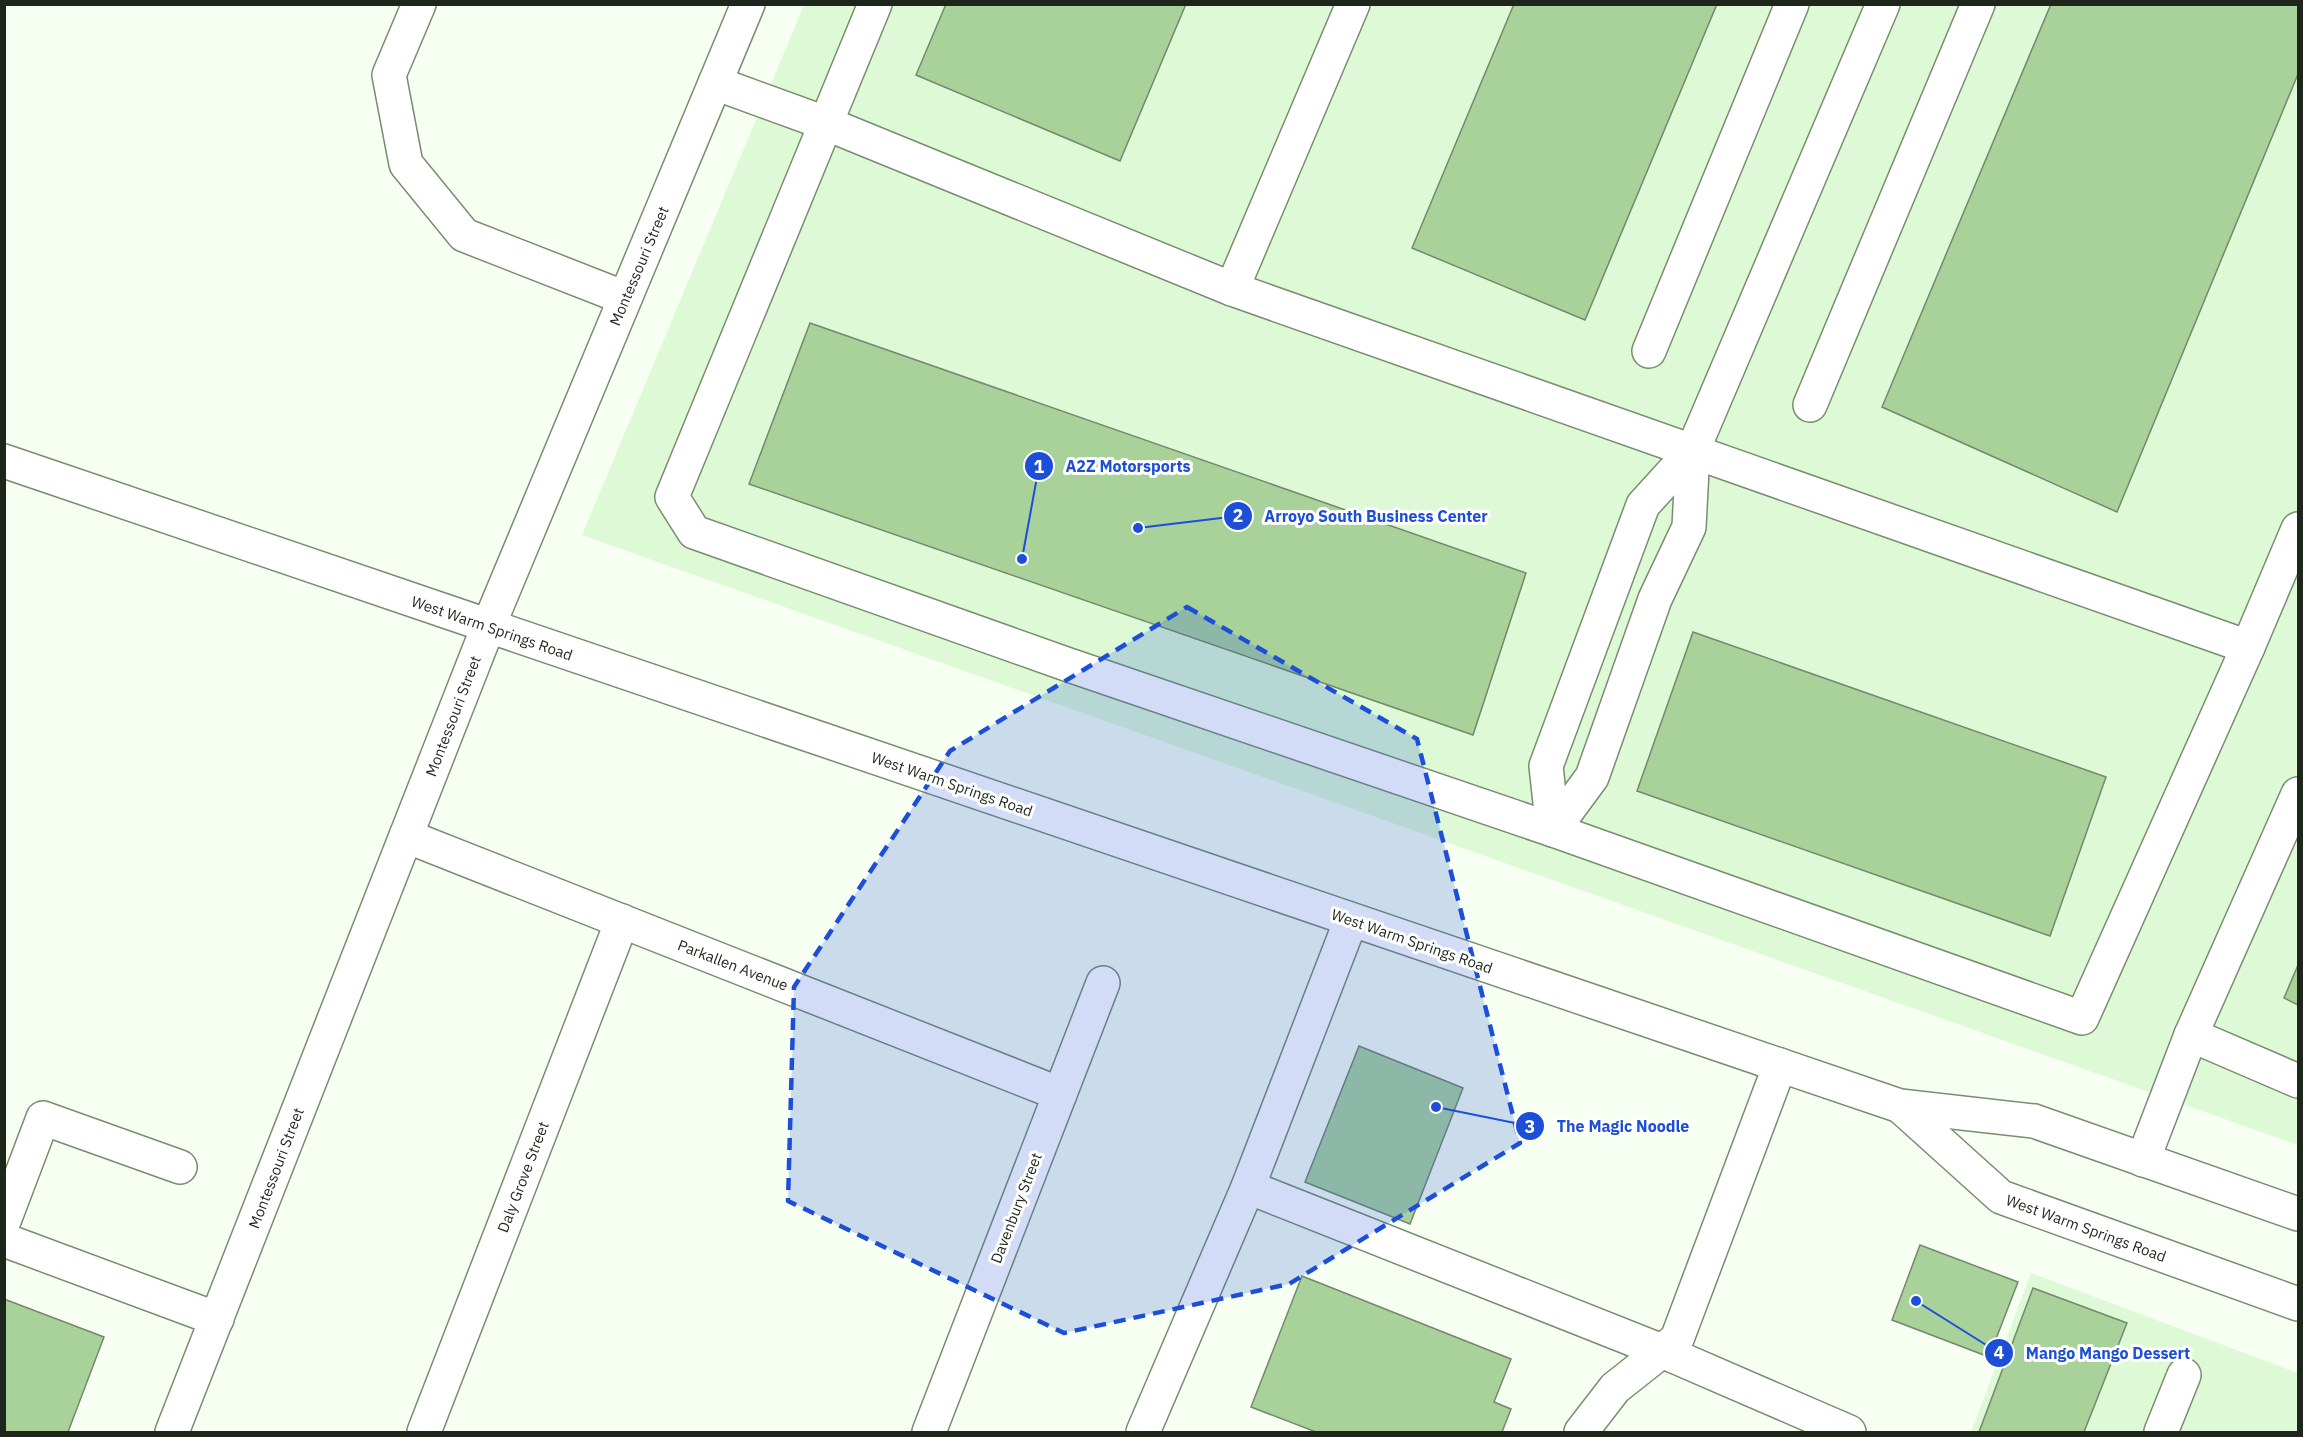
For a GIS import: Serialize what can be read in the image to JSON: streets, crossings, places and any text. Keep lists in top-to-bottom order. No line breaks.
{"streets":{"street":["Montessouri Street","West Warm Springs Road","Parkallen Avenue","Daly Grove Street","Davenbury Street"]},"crossings":[["Montessouri Street","West Warm Springs Road"],["Montessouri Street","Parkallen Avenue"],["Parkallen Avenue","Daly Grove Street"],["Parkallen Avenue","Davenbury Street"]],"places":["Arroyo South Business Center","A2Z Motorsports","The Magic Noodle","Mango Mango Dessert"]}
